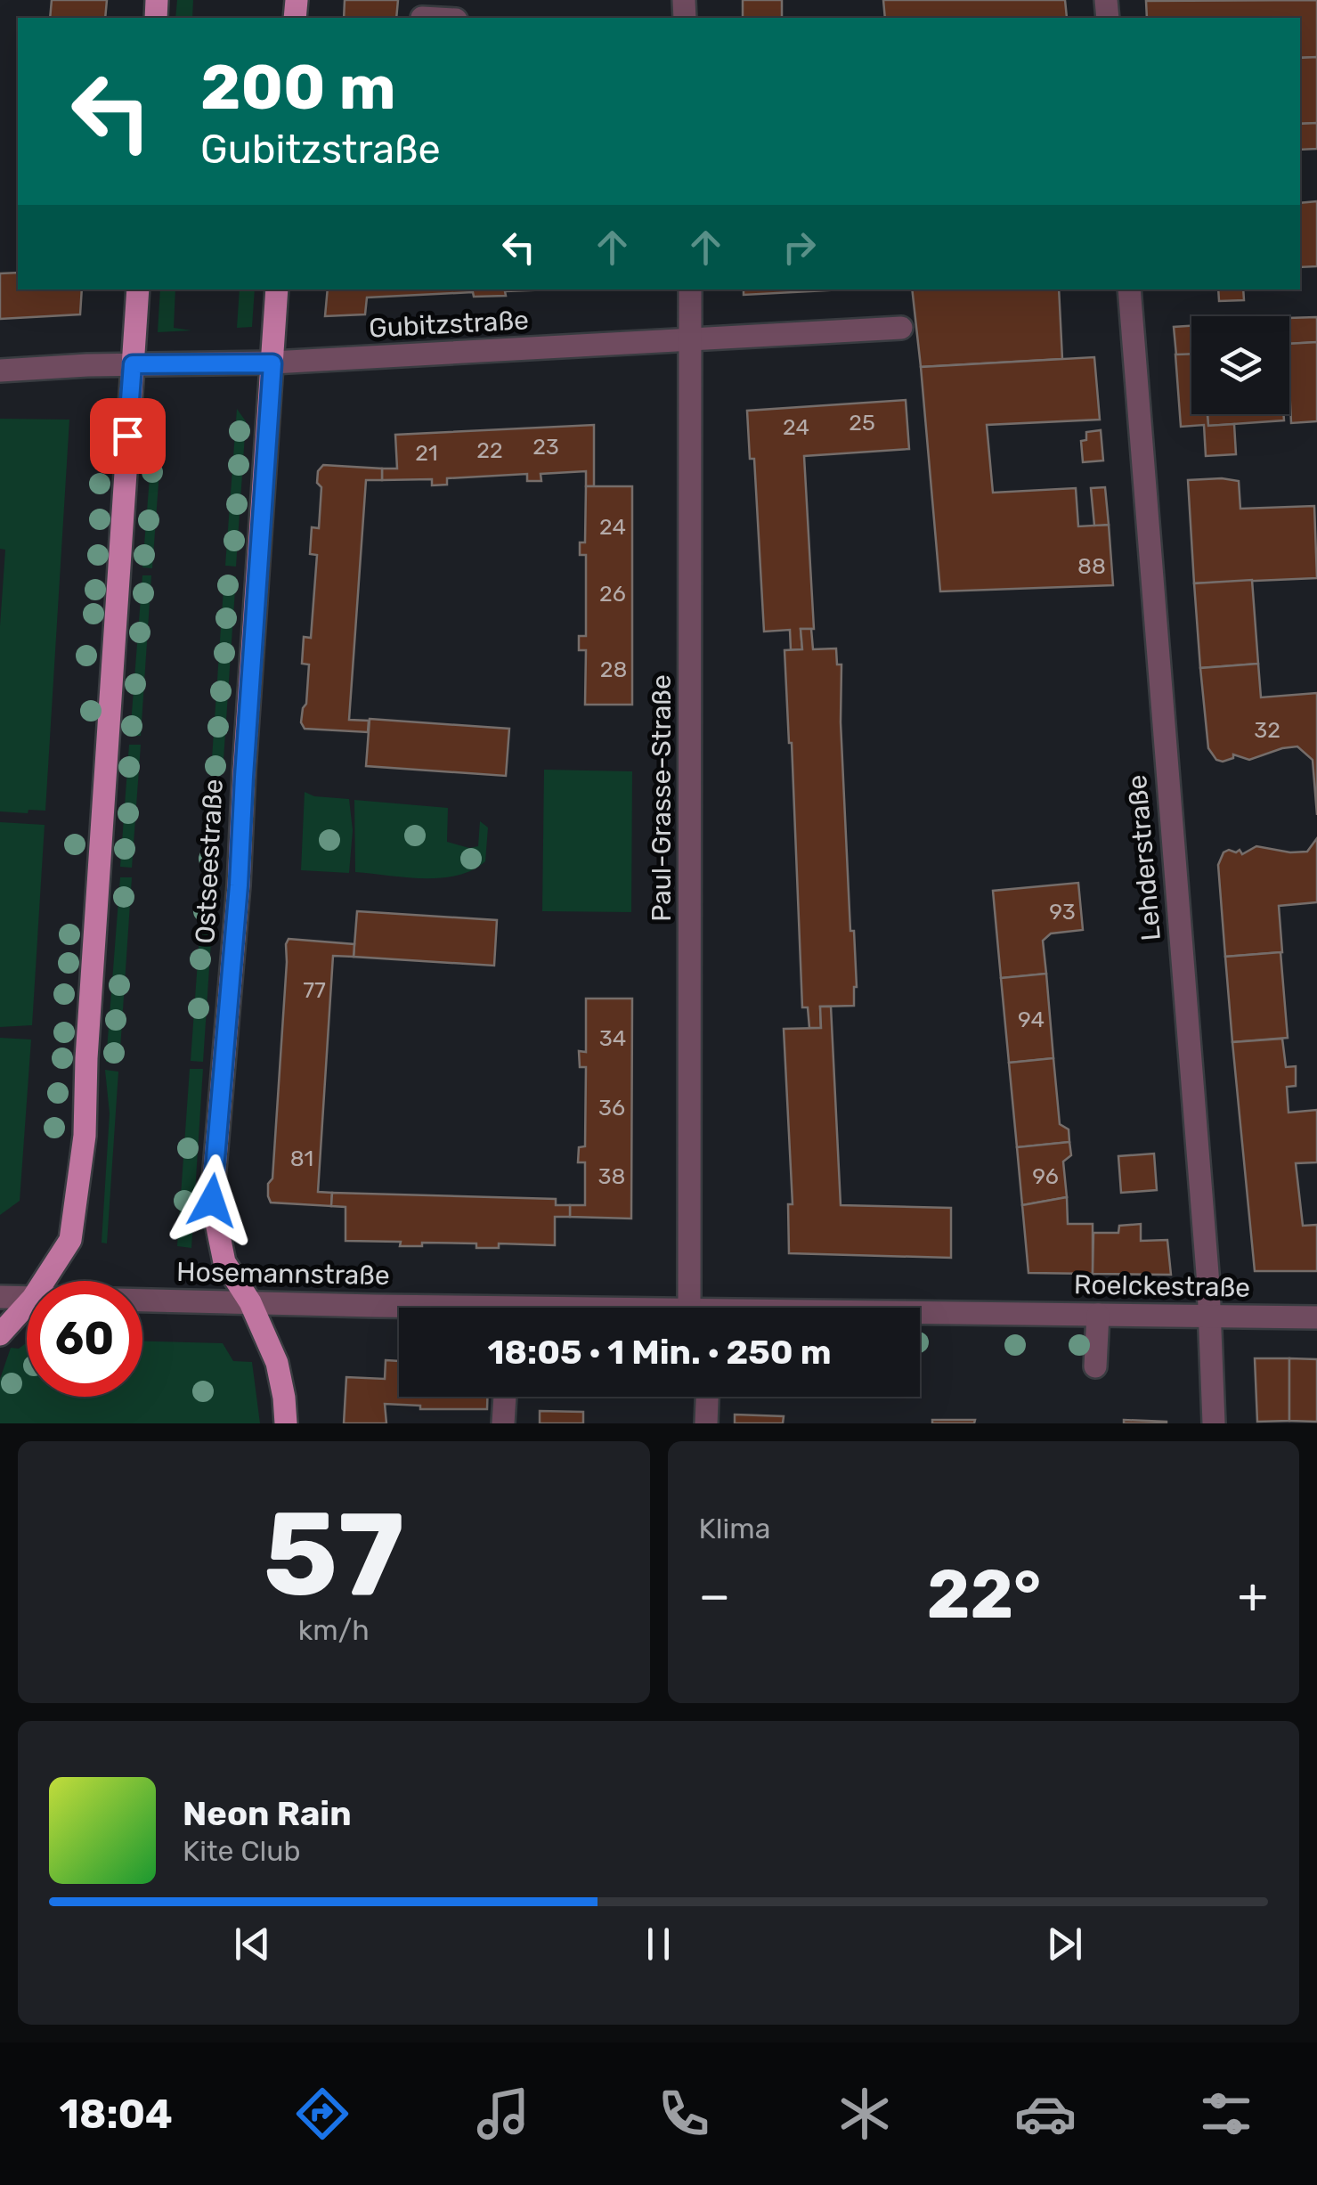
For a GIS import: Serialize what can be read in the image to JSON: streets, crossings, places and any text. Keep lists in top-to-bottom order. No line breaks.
{"streets":{"main road":["Ostseestraße"],"street":["Gubitzstraße","Paul-Grasse-Straße","Lehderstraße","Hosemannstraße","Roelckestraße"]},"crossings":[["Gubitzstraße","Paul-Grasse-Straße"],["Gubitzstraße","Ostseestraße"],["Lehderstraße","Roelckestraße"],["Ostseestraße","Hosemannstraße"],["Hosemannstraße","Roelckestraße"]],"house_numbers":["25","24","23","22","21","24","88","26","28","32","93","77","94","34","36","81","38","96"],"page":{"turn":["200 m","Gubitzstraße"],"limit":"60","trip":"18:05 · 1 Min. · 250 m","tile":[["57","km/h"],"Klima"],"heat":["−","22°","+"],"song":["Neon Rain","Kite Club"],"tabs":"18:04"}}
